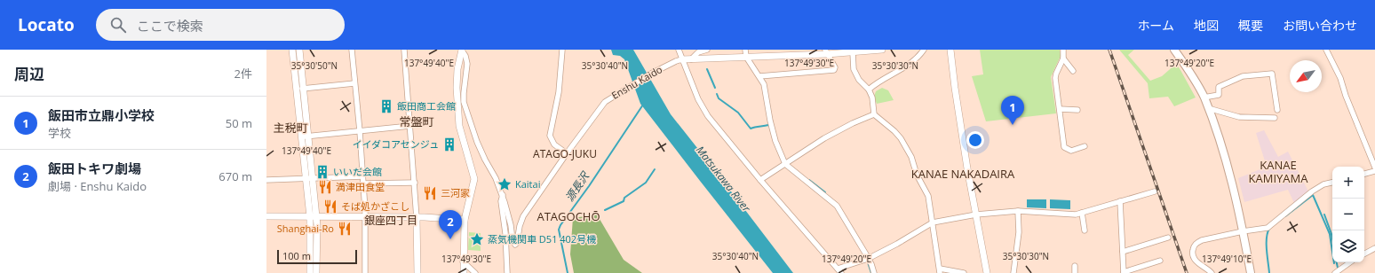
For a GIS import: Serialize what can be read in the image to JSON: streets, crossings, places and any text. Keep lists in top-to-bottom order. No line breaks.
{"streets":{"street":["Enshu Kaido"]},"districts":["常盤町","主税町","ATAGO-JUKU","KANAE KAMIYAMA","KANAE NAKADAIRA","ATAGOCHŌ","銀座四丁目"],"water":["Matsukawa River","源長沢"],"places":{"building":["飯田商工会館","イイダコアセンジュ","いいだ会館"],"place":["Kaitai","蒸気機関車 D51 402号機"],"restaurant":["満津田食堂","三河家","そば処かざこし","Shanghai-Ro"]},"scale_bar":"100 m","north":"bottom left","page":{"header":"Locato","search":"ここで検索","nav":["ホーム","地図","概要","お問い合わせ"],"heading":["周辺","2件"],"list":[{"mark":"1","name":"飯田市立鼎小学校","note":"学校","value":"50 m"},{"mark":"2","name":"飯田トキワ劇場","note":"劇場 · Enshu Kaido","value":"670 m"}],"pins":["1","2"],"map_buttons":["+","−"],"scale":"100 m"},"coordinates":["137°49'40\"E","137°49'30\"E","137°49'20\"E","35°30'50\"N","35°30'40\"N","35°30'30\"N","137°49'10\"E"]}
